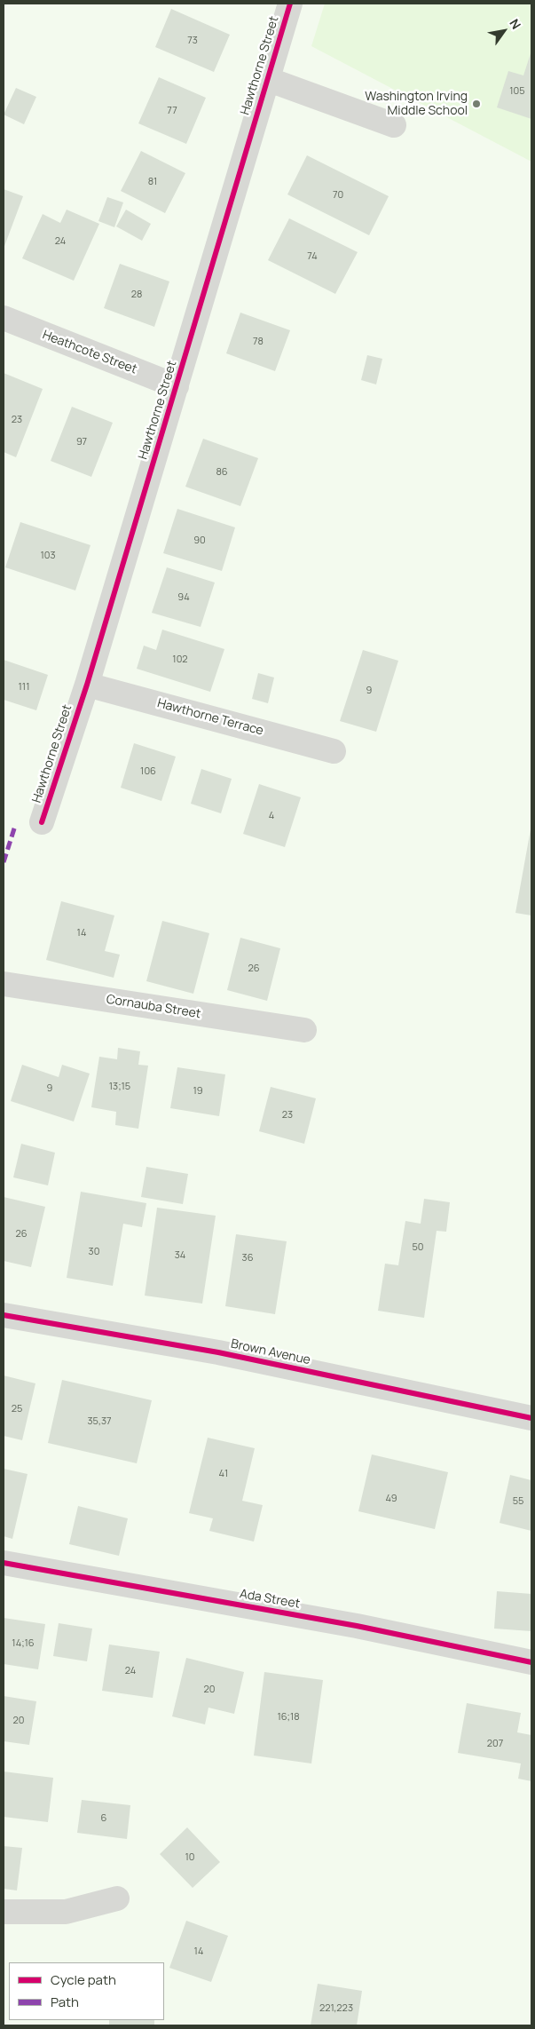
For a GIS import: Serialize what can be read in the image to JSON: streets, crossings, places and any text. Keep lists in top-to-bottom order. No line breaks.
{"streets":{"street":["Hawthorne Street","Heathcote Street","Hawthorne Terrace","Cornauba Street","Brown Avenue","Ada Street"]},"crossings":[["Hawthorne Street","Heathcote Street"],["Hawthorne Street","Hawthorne Terrace"]],"places":["Washington Irving Middle School"],"house_numbers":["73","105","77","81","70","24","74","28","78","23","97","86","90","103","94","102","111","9","106","4","14","26","13;15","9","19","23","26","50","30","34","36","25","35,37","41","49","55","14;16","24","20","16;18","20","207","6","10","14","221,223"],"legend":["Cycle path","Path"],"north":"top right"}
